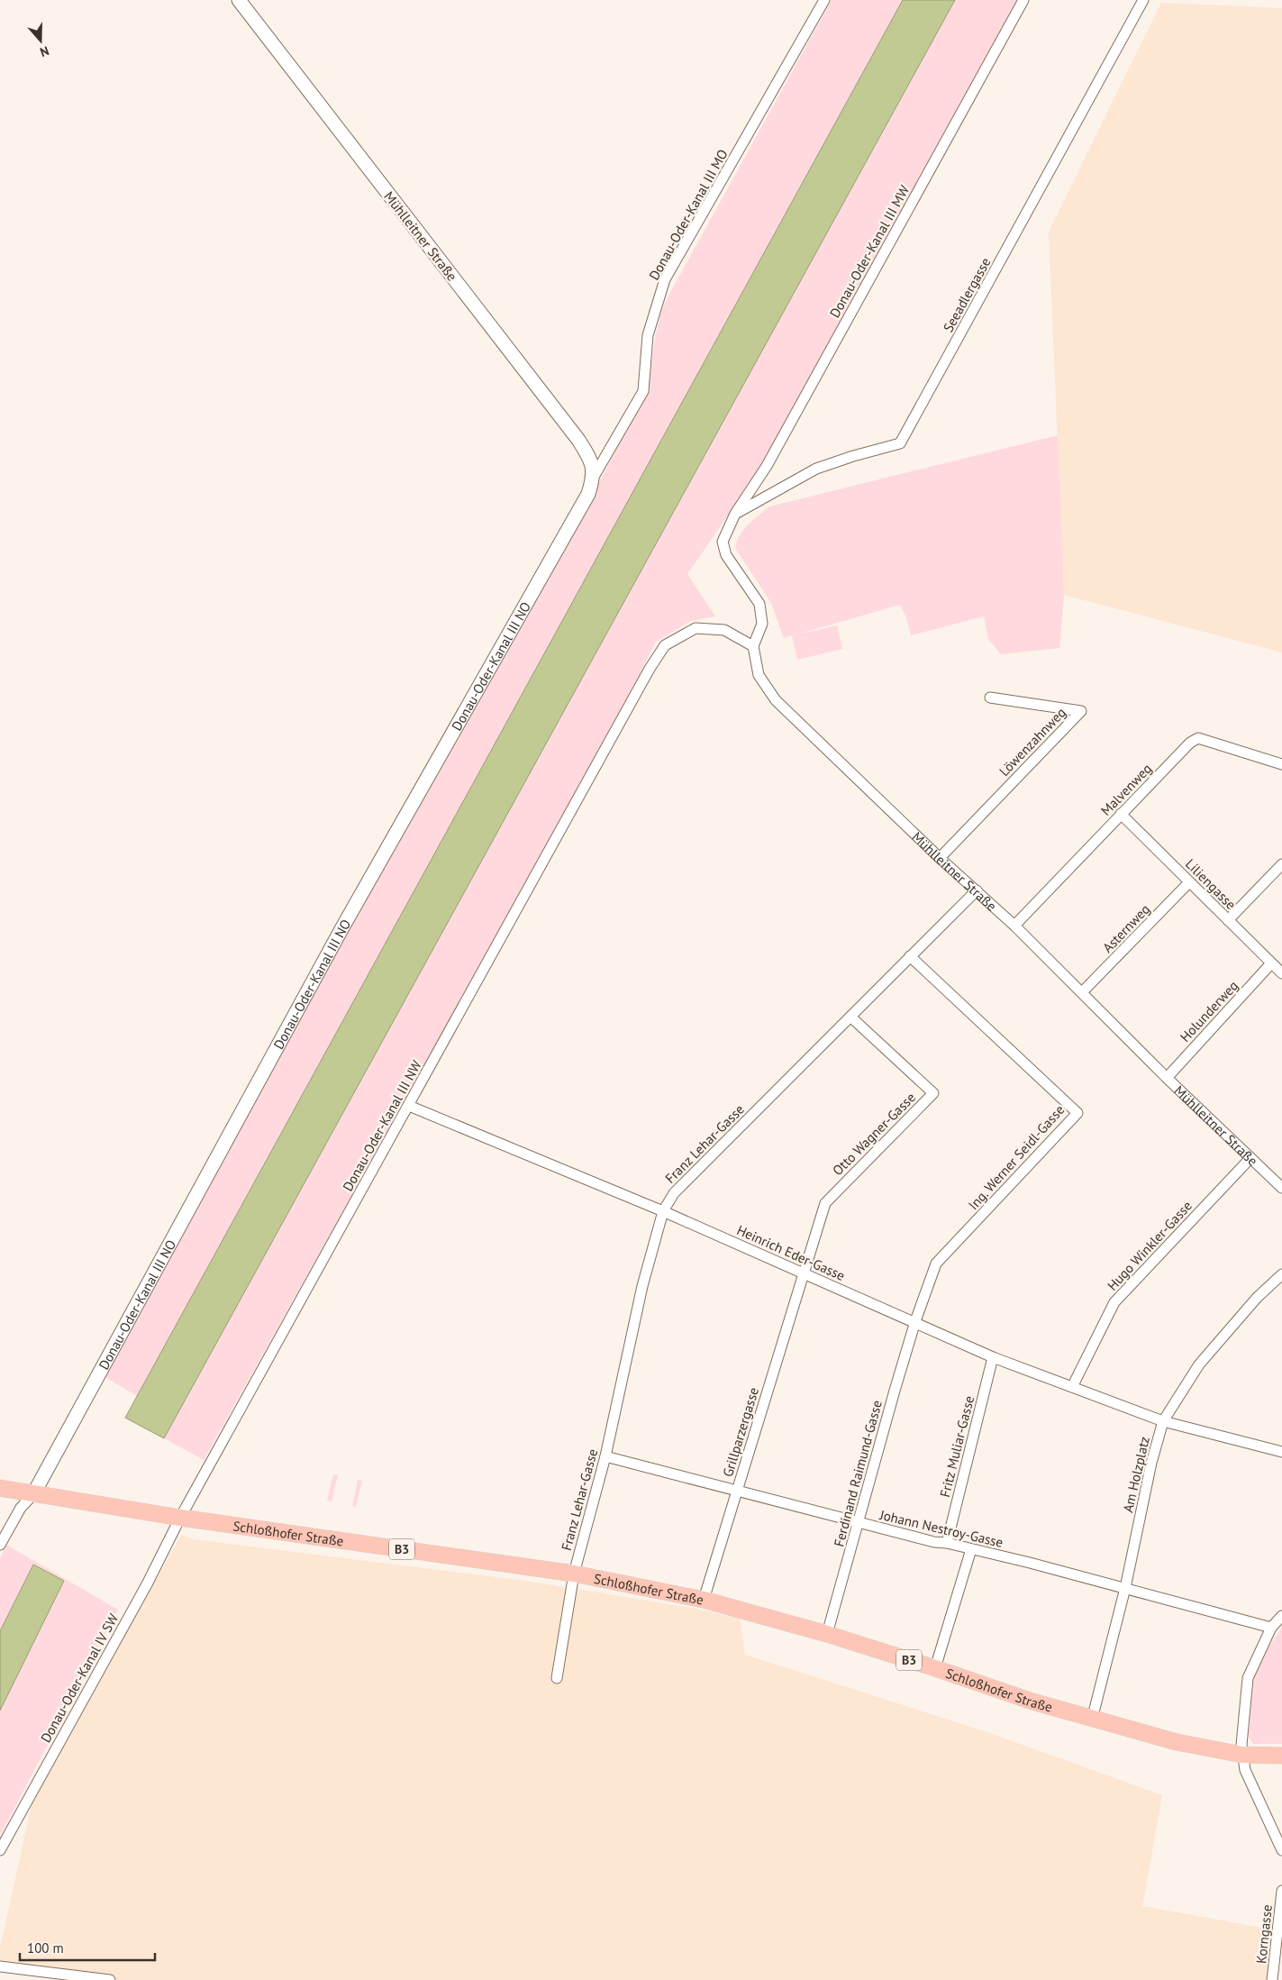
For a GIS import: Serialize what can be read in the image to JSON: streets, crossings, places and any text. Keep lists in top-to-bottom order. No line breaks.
{"streets":{"main road":["Schloßhofer Straße","B3"],"street":["Donau-Oder-Kanal III MO","Mühlleitner Straße","Donau-Oder-Kanal III MW","Seeadlergasse","Donau-Oder-Kanal III NO","Löwenzahnweg","Malvenweg","Liliengasse","Asternweg","Holunderweg","Donau-Oder-Kanal III NW","Otto Wagner-Gasse","Franz Lehar-Gasse","Ing. Werner Seidl-Gasse","Hugo Winkler-Gasse","Heinrich Eder-Gasse","Grillparzergasse","Fritz Muliar-Gasse","Ferdinand Raimund-Gasse","Am Holzplatz","Johann Nestroy-Gasse","Donau-Oder-Kanal IV SW","Korngasse"]},"crossings":[["Donau-Oder-Kanal III MO","Mühlleitner Straße"],["Donau-Oder-Kanal III MO","Donau-Oder-Kanal III NO"],["Mühlleitner Straße","Donau-Oder-Kanal III NO"],["Mühlleitner Straße","Löwenzahnweg"],["Mühlleitner Straße","Malvenweg"],["Mühlleitner Straße","Asternweg"],["Mühlleitner Straße","Holunderweg"],["Mühlleitner Straße","Donau-Oder-Kanal III NW"],["Mühlleitner Straße","Franz Lehar-Gasse"],["Mühlleitner Straße","Hugo Winkler-Gasse"],["Donau-Oder-Kanal III MW","Seeadlergasse"],["Donau-Oder-Kanal III NO","Schloßhofer Straße"],["Malvenweg","Liliengasse"],["Liliengasse","Asternweg"],["Liliengasse","Holunderweg"],["Donau-Oder-Kanal III NW","Heinrich Eder-Gasse"],["Donau-Oder-Kanal III NW","Schloßhofer Straße"],["Donau-Oder-Kanal III NW","Donau-Oder-Kanal IV SW"],["Otto Wagner-Gasse","Franz Lehar-Gasse"],["Otto Wagner-Gasse","Heinrich Eder-Gasse"],["Otto Wagner-Gasse","Grillparzergasse"],["Franz Lehar-Gasse","Ing. Werner Seidl-Gasse"],["Franz Lehar-Gasse","Heinrich Eder-Gasse"],["Franz Lehar-Gasse","Johann Nestroy-Gasse"],["Franz Lehar-Gasse","Schloßhofer Straße"],["Ing. Werner Seidl-Gasse","Heinrich Eder-Gasse"],["Ing. Werner Seidl-Gasse","Ferdinand Raimund-Gasse"],["Hugo Winkler-Gasse","Heinrich Eder-Gasse"],["Heinrich Eder-Gasse","Grillparzergasse"],["Heinrich Eder-Gasse","Fritz Muliar-Gasse"],["Heinrich Eder-Gasse","Ferdinand Raimund-Gasse"],["Heinrich Eder-Gasse","Am Holzplatz"],["Grillparzergasse","Johann Nestroy-Gasse"],["Grillparzergasse","Schloßhofer Straße"],["Fritz Muliar-Gasse","Johann Nestroy-Gasse"],["Ferdinand Raimund-Gasse","Johann Nestroy-Gasse"],["Ferdinand Raimund-Gasse","Schloßhofer Straße"],["Am Holzplatz","Johann Nestroy-Gasse"],["Am Holzplatz","Schloßhofer Straße"],["Schloßhofer Straße","Donau-Oder-Kanal IV SW"]],"scale_bar":"100 m","north":"bottom"}
